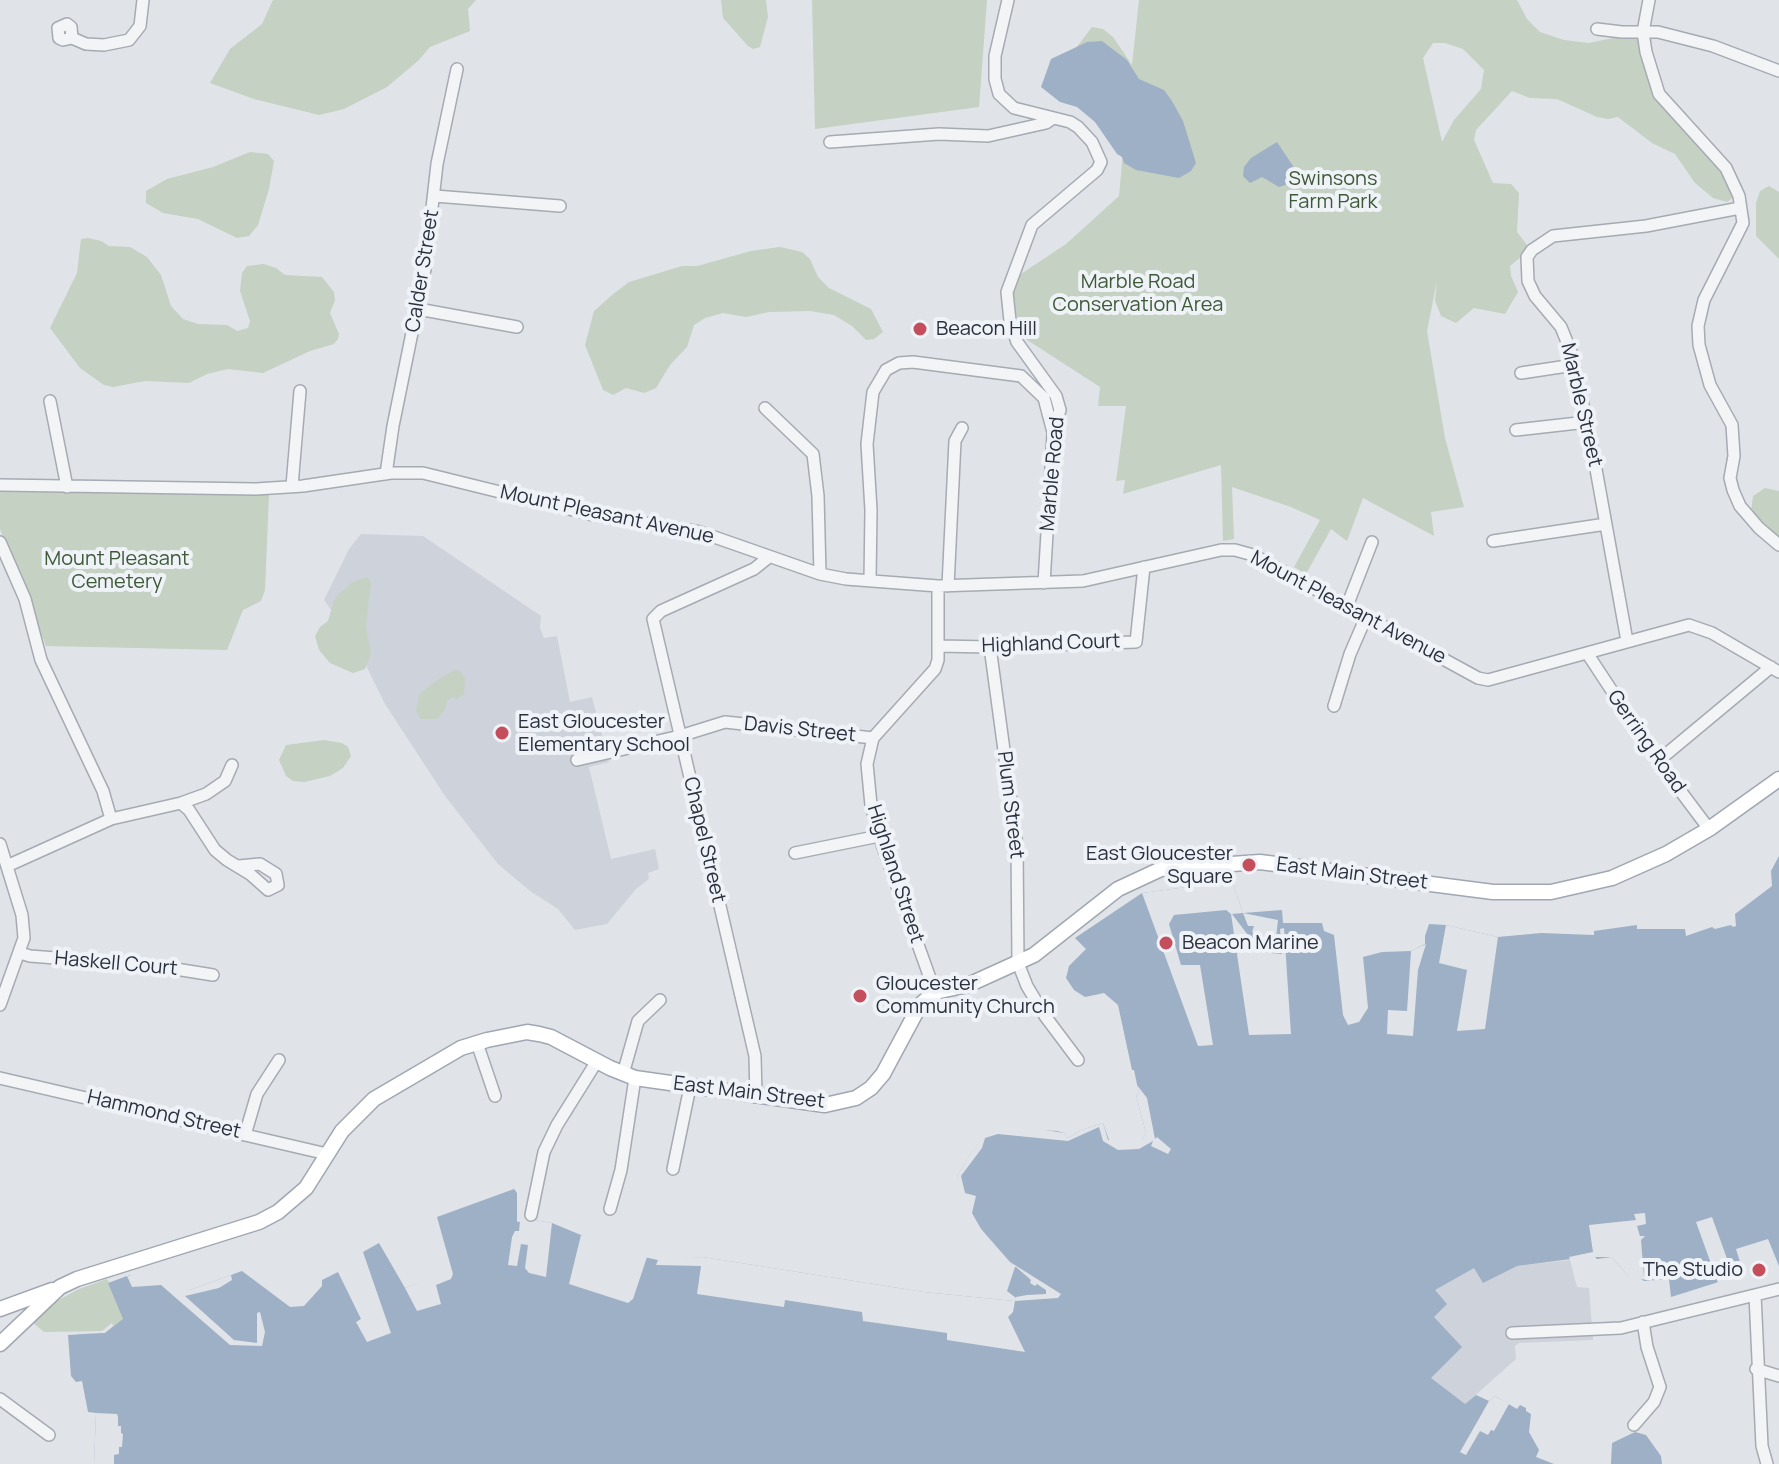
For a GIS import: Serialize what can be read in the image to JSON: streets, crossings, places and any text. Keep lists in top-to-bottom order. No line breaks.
{"streets":{"main road":["East Main Street"],"street":["Calder Street","Marble Street","Marble Road","Mount Pleasant Avenue","Highland Court","Davis Street","Gerring Road","Plum Street","Chapel Street","Highland Street","Haskell Court","Hammond Street"]},"crossings":[["Calder Street","Mount Pleasant Avenue"],["Marble Street","Mount Pleasant Avenue"],["Marble Road","Mount Pleasant Avenue"],["Mount Pleasant Avenue","Highland Court"],["Mount Pleasant Avenue","Gerring Road"],["Mount Pleasant Avenue","Chapel Street"],["Highland Court","Plum Street"],["Davis Street","Chapel Street"],["Davis Street","Highland Street"],["Gerring Road","East Main Street"],["Plum Street","East Main Street"],["Chapel Street","East Main Street"],["Highland Street","East Main Street"],["East Main Street","Hammond Street"]],"parks":["Swinsons Farm Park","Marble Road Conservation Area","Mount Pleasant Cemetery"],"places":["Beacon Hill","East Gloucester Elementary School","East Gloucester Square","Beacon Marine","Gloucester Community Church","The Studio"]}
